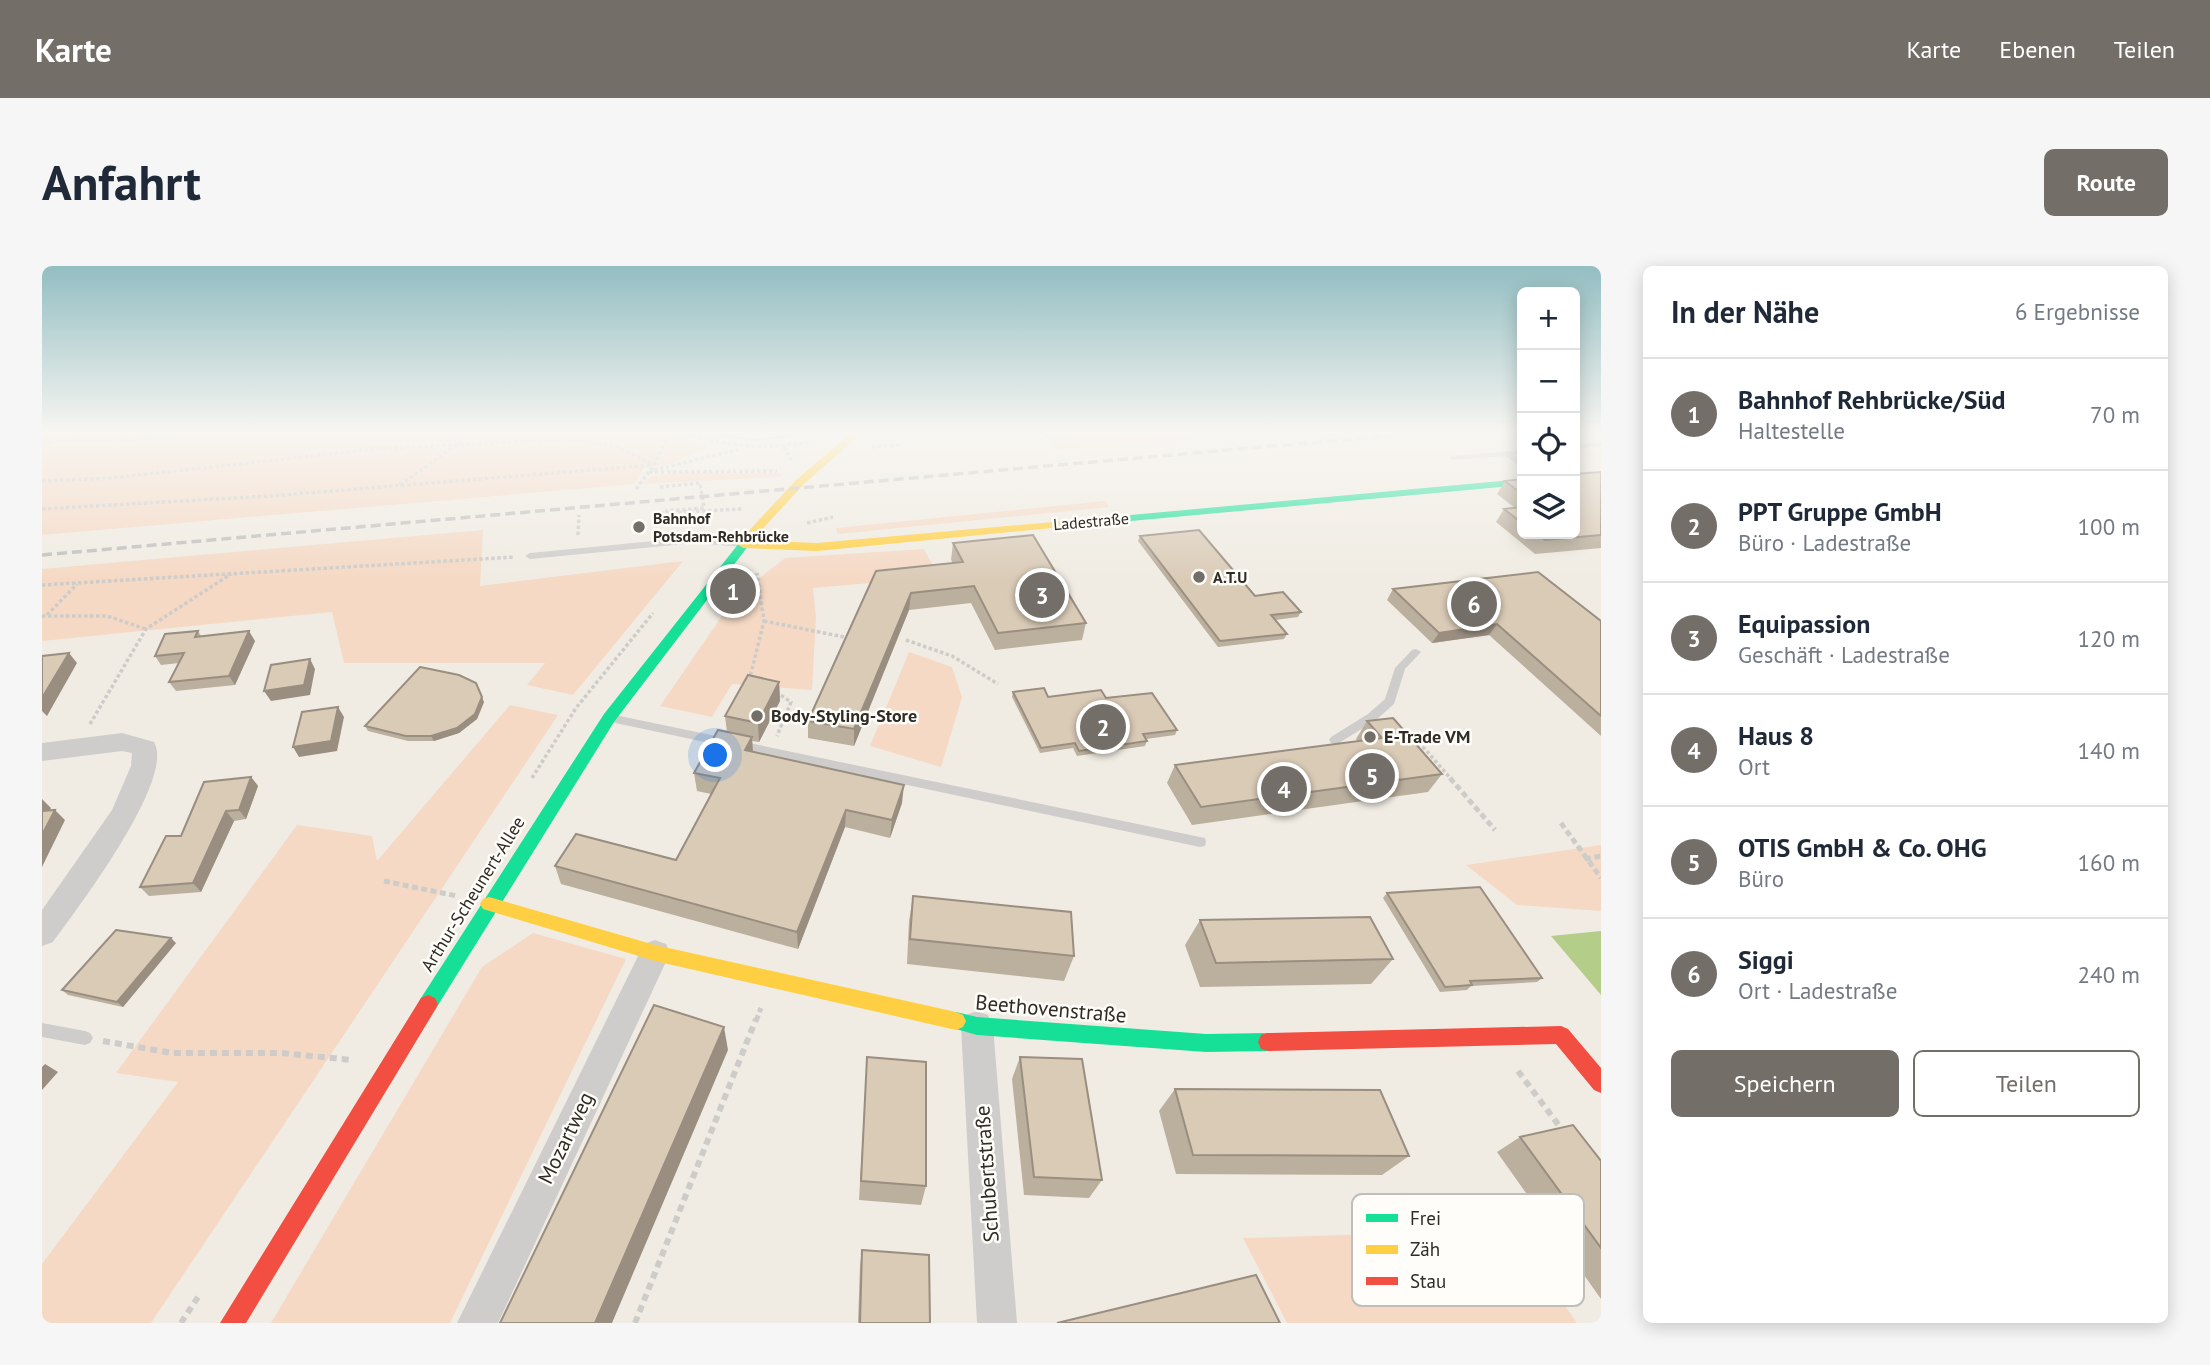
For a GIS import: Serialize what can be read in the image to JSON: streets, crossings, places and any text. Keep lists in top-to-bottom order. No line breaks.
{"streets":{"street":["Ladestraße","Arthur-Scheunert-Allee","Beethovenstraße","Mozartweg","Schubertstraße"]},"crossings":[["Ladestraße","Arthur-Scheunert-Allee"],["Arthur-Scheunert-Allee","Beethovenstraße"],["Beethovenstraße","Mozartweg"],["Beethovenstraße","Schubertstraße"]],"places":["Bahnhof Potsdam-Rehbrücke","A.T.U","Body-Styling-Store","E-Trade VM"],"legend":["Frei","Zäh","Stau"],"page":{"header":"Karte","nav":["Karte","Ebenen","Teilen"],"buttons":["Route",["Speichern","Teilen"]],"title":"Anfahrt","heading":["In der Nähe","6 Ergebnisse"],"map_buttons":["+","−"],"list":[{"mark":"1","name":"Bahnhof Rehbrücke/Süd","note":"Haltestelle","value":"70 m"},{"mark":"2","name":"PPT Gruppe GmbH","note":"Büro · Ladestraße","value":"100 m"},{"mark":"3","name":"Equipassion","note":"Geschäft · Ladestraße","value":"120 m"},{"mark":"4","name":"Haus 8","note":"Ort","value":"140 m"},{"mark":"5","name":"OTIS GmbH & Co. OHG","note":"Büro","value":"160 m"},{"mark":"6","name":"Siggi","note":"Ort · Ladestraße","value":"240 m"}],"pins":["1","3","6","2","5","4"]}}
